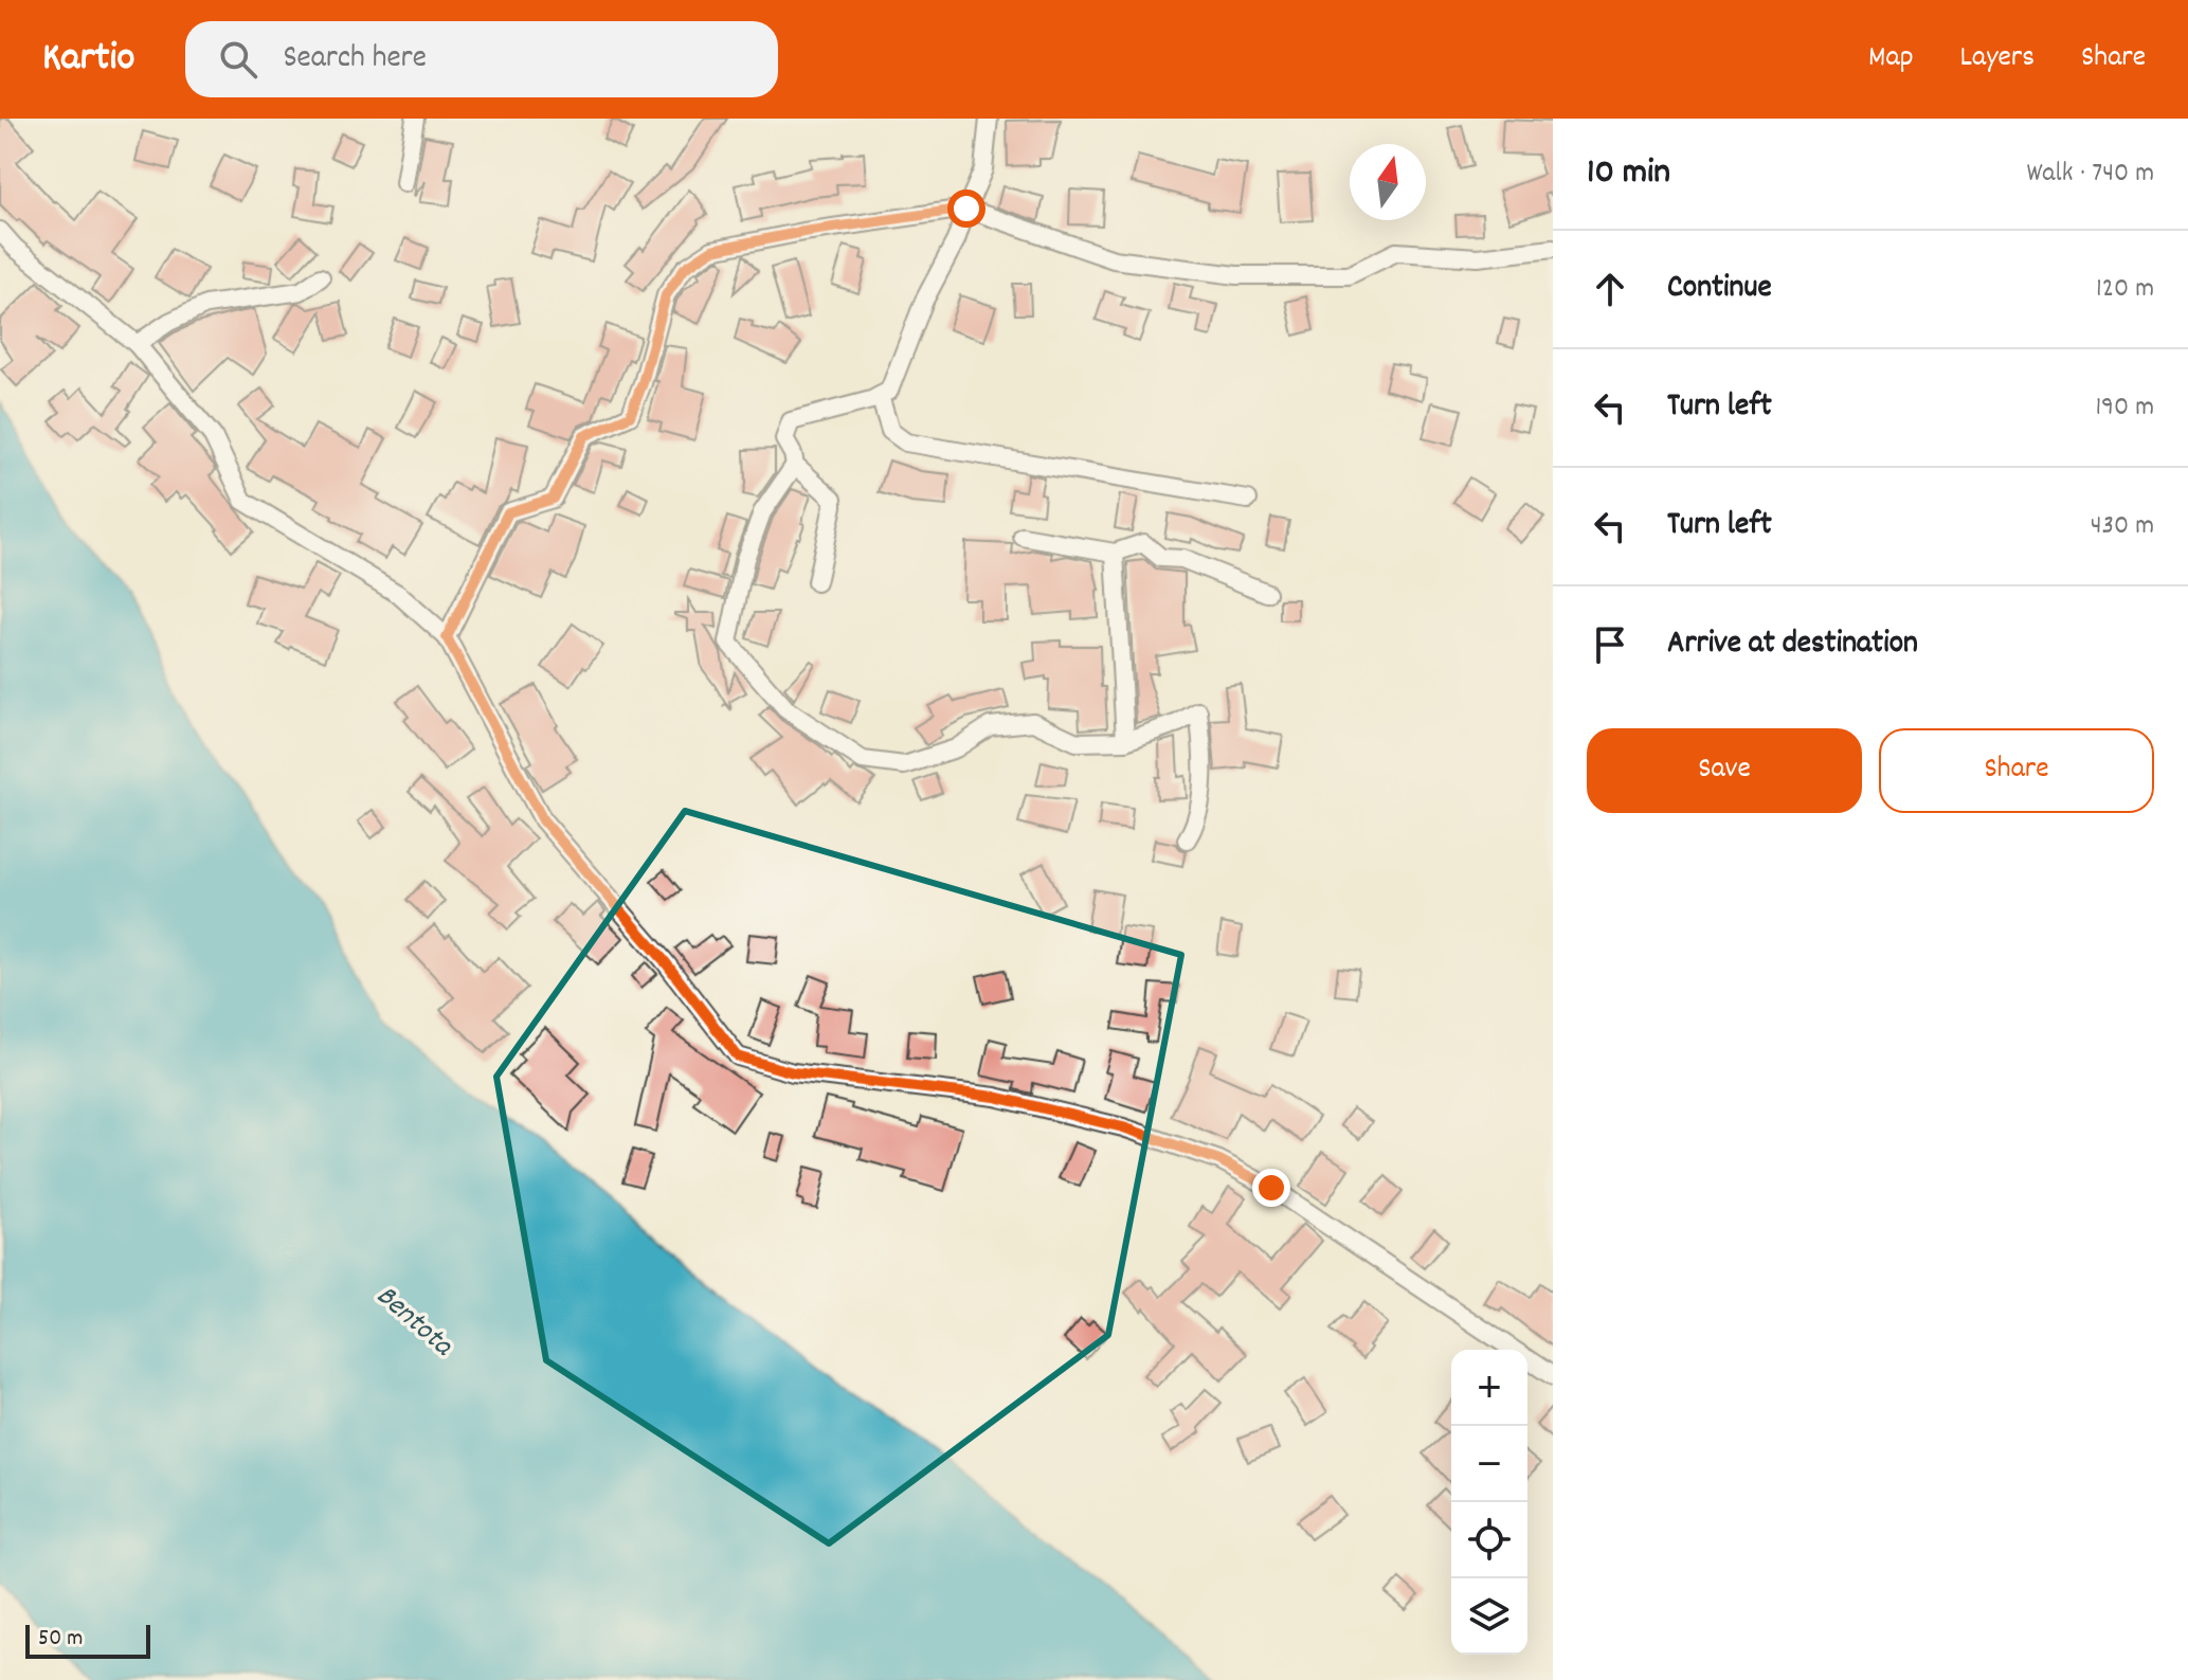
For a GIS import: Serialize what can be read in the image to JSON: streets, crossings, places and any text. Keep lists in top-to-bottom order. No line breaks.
{"water":["Bentota"],"scale_bar":"50 m","north":"top","page":{"header":"Kartio","search":"Search here","nav":["Map","Layers","Share"],"heading":["10 min","Walk · 740 m"],"list":[["Continue","120 m"],["Turn left","190 m"],["Turn left","430 m"],"Arrive at destination"],"buttons":["Save","Share"],"map_buttons":["+","−"],"scale":"50 m"}}
